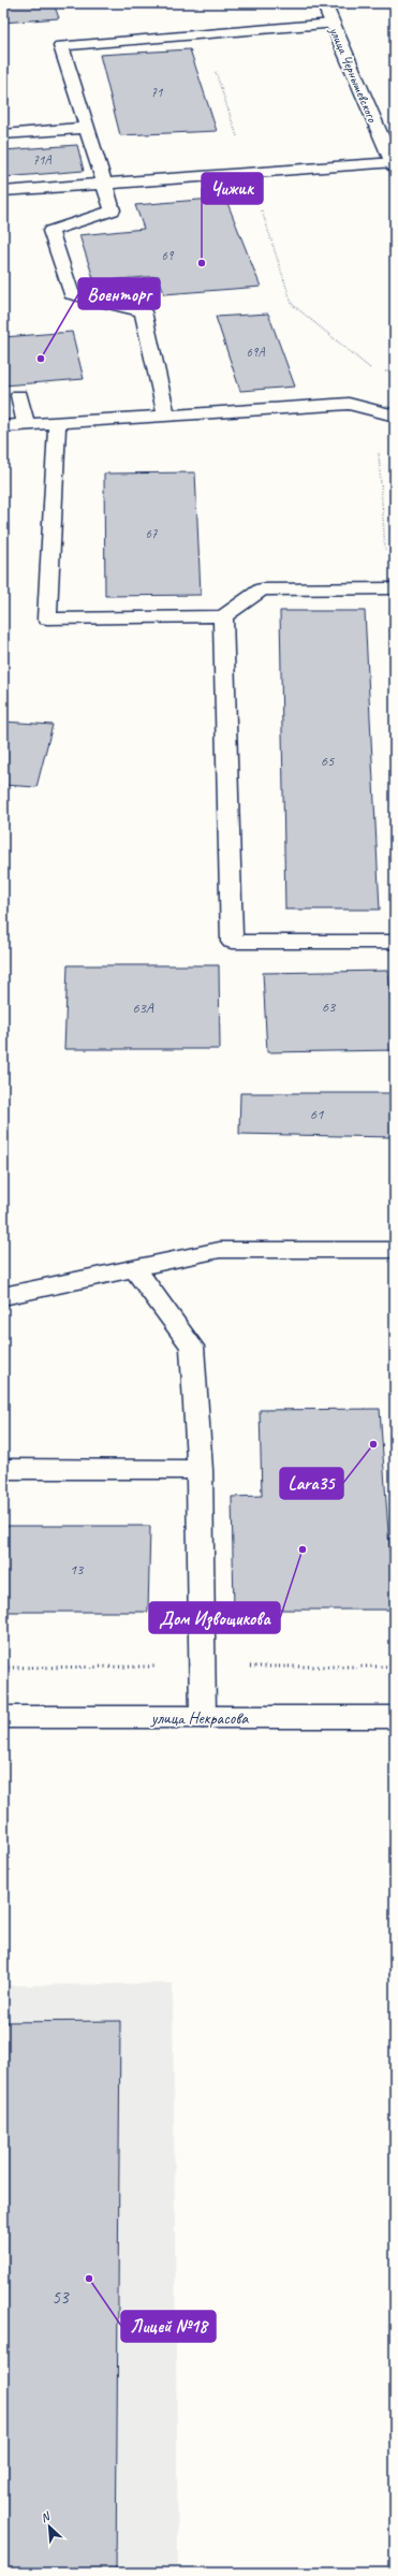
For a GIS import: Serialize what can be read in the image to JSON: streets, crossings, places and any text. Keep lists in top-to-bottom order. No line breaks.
{"streets":{"main road":["улица Чернышевского","улица Некрасова"]},"places":["Чижик","Военторг","Lara35","Дом Извощикова","Лицей №18"],"house_numbers":["71","71А","69","69А","67","65","63","63А","61","13","53"],"north":"top left"}
